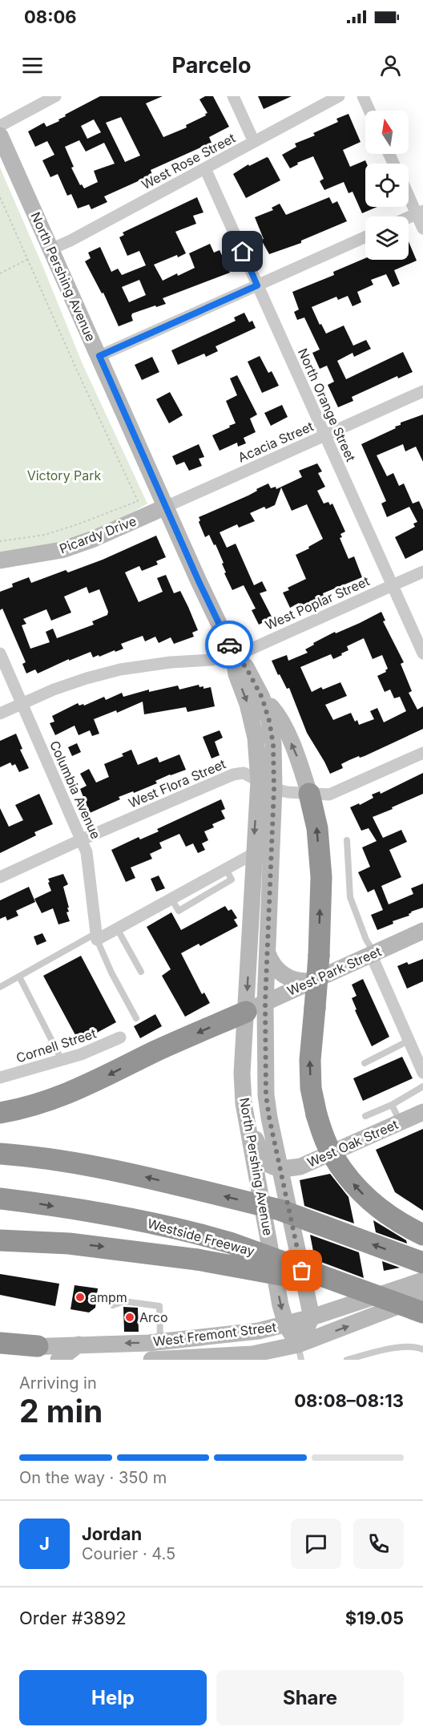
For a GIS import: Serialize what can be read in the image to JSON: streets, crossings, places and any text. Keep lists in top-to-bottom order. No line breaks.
{"streets":{"highway":["Westside Freeway"],"main road":["North Pershing Avenue","Picardy Drive","West Park Street","West Oak Street","West Fremont Street"],"street":["West Rose Street","North Orange Street","Acacia Street","West Poplar Street","West Flora Street","Columbia Avenue","Cornell Street"]},"crossings":[["West Rose Street","North Pershing Avenue"],["West Rose Street","North Orange Street"],["North Pershing Avenue","Acacia Street"],["North Pershing Avenue","Picardy Drive"],["North Pershing Avenue","West Poplar Street"],["North Pershing Avenue","West Flora Street"],["North Pershing Avenue","West Park Street"],["North Pershing Avenue","West Oak Street"],["North Pershing Avenue","West Fremont Street"],["North Orange Street","Acacia Street"],["North Orange Street","West Poplar Street"],["Acacia Street","Picardy Drive"],["West Poplar Street","Columbia Avenue"],["West Flora Street","Columbia Avenue"]],"parks":["Victory Park"],"places":["ampm","Arco"],"north":"top","page":{"status":"08:06","header":"Parcelo","heading":["2 min","Arriving in","08:08–08:13"],"panel":["Jordan","Courier · 4.5","Order #3892","$19.05"],"bar":"On the way · 350 m","round":"J","buttons":["Help","Share"]}}
